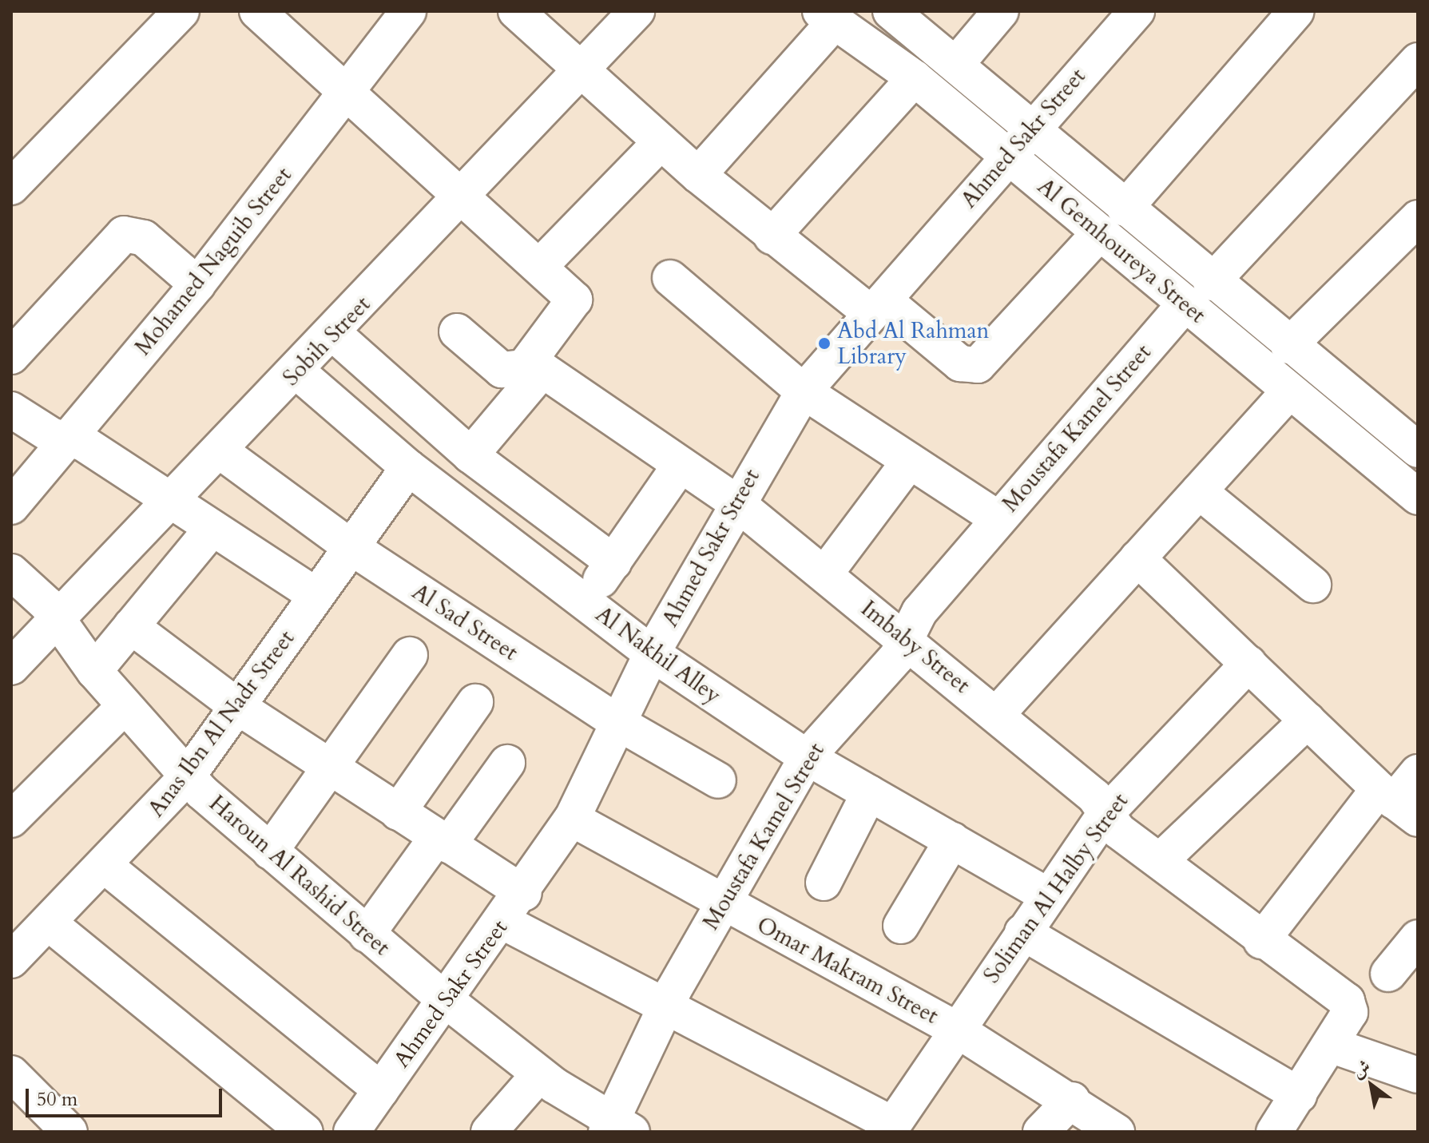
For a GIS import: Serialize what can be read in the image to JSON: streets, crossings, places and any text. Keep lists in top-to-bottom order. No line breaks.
{"streets":{"street":["Ahmed Sakr Street","Al Gemhoureya Street","Mohamed Naguib Street","Sobih Street","Moustafa Kamel Street","Al Sad Street","Imbaby Street","Al Nakhil Alley","Anas Ibn Al Nadr Street","Haroun Al Rashid Street","Soliman Al Halby Street","Omar Makram Street"]},"crossings":[["Ahmed Sakr Street","Al Gemhoureya Street"],["Ahmed Sakr Street","Al Sad Street"],["Ahmed Sakr Street","Imbaby Street"],["Ahmed Sakr Street","Al Nakhil Alley"],["Ahmed Sakr Street","Haroun Al Rashid Street"],["Ahmed Sakr Street","Omar Makram Street"],["Al Gemhoureya Street","Moustafa Kamel Street"],["Sobih Street","Al Sad Street"],["Sobih Street","Al Nakhil Alley"],["Sobih Street","Haroun Al Rashid Street"],["Moustafa Kamel Street","Imbaby Street"],["Moustafa Kamel Street","Al Nakhil Alley"],["Moustafa Kamel Street","Haroun Al Rashid Street"],["Moustafa Kamel Street","Omar Makram Street"],["Al Sad Street","Anas Ibn Al Nadr Street"],["Imbaby Street","Soliman Al Halby Street"],["Al Nakhil Alley","Anas Ibn Al Nadr Street"],["Al Nakhil Alley","Soliman Al Halby Street"],["Anas Ibn Al Nadr Street","Haroun Al Rashid Street"],["Soliman Al Halby Street","Omar Makram Street"]],"places":["Abd Al Rahman Library"],"scale_bar":"50 m","north":"top left"}
